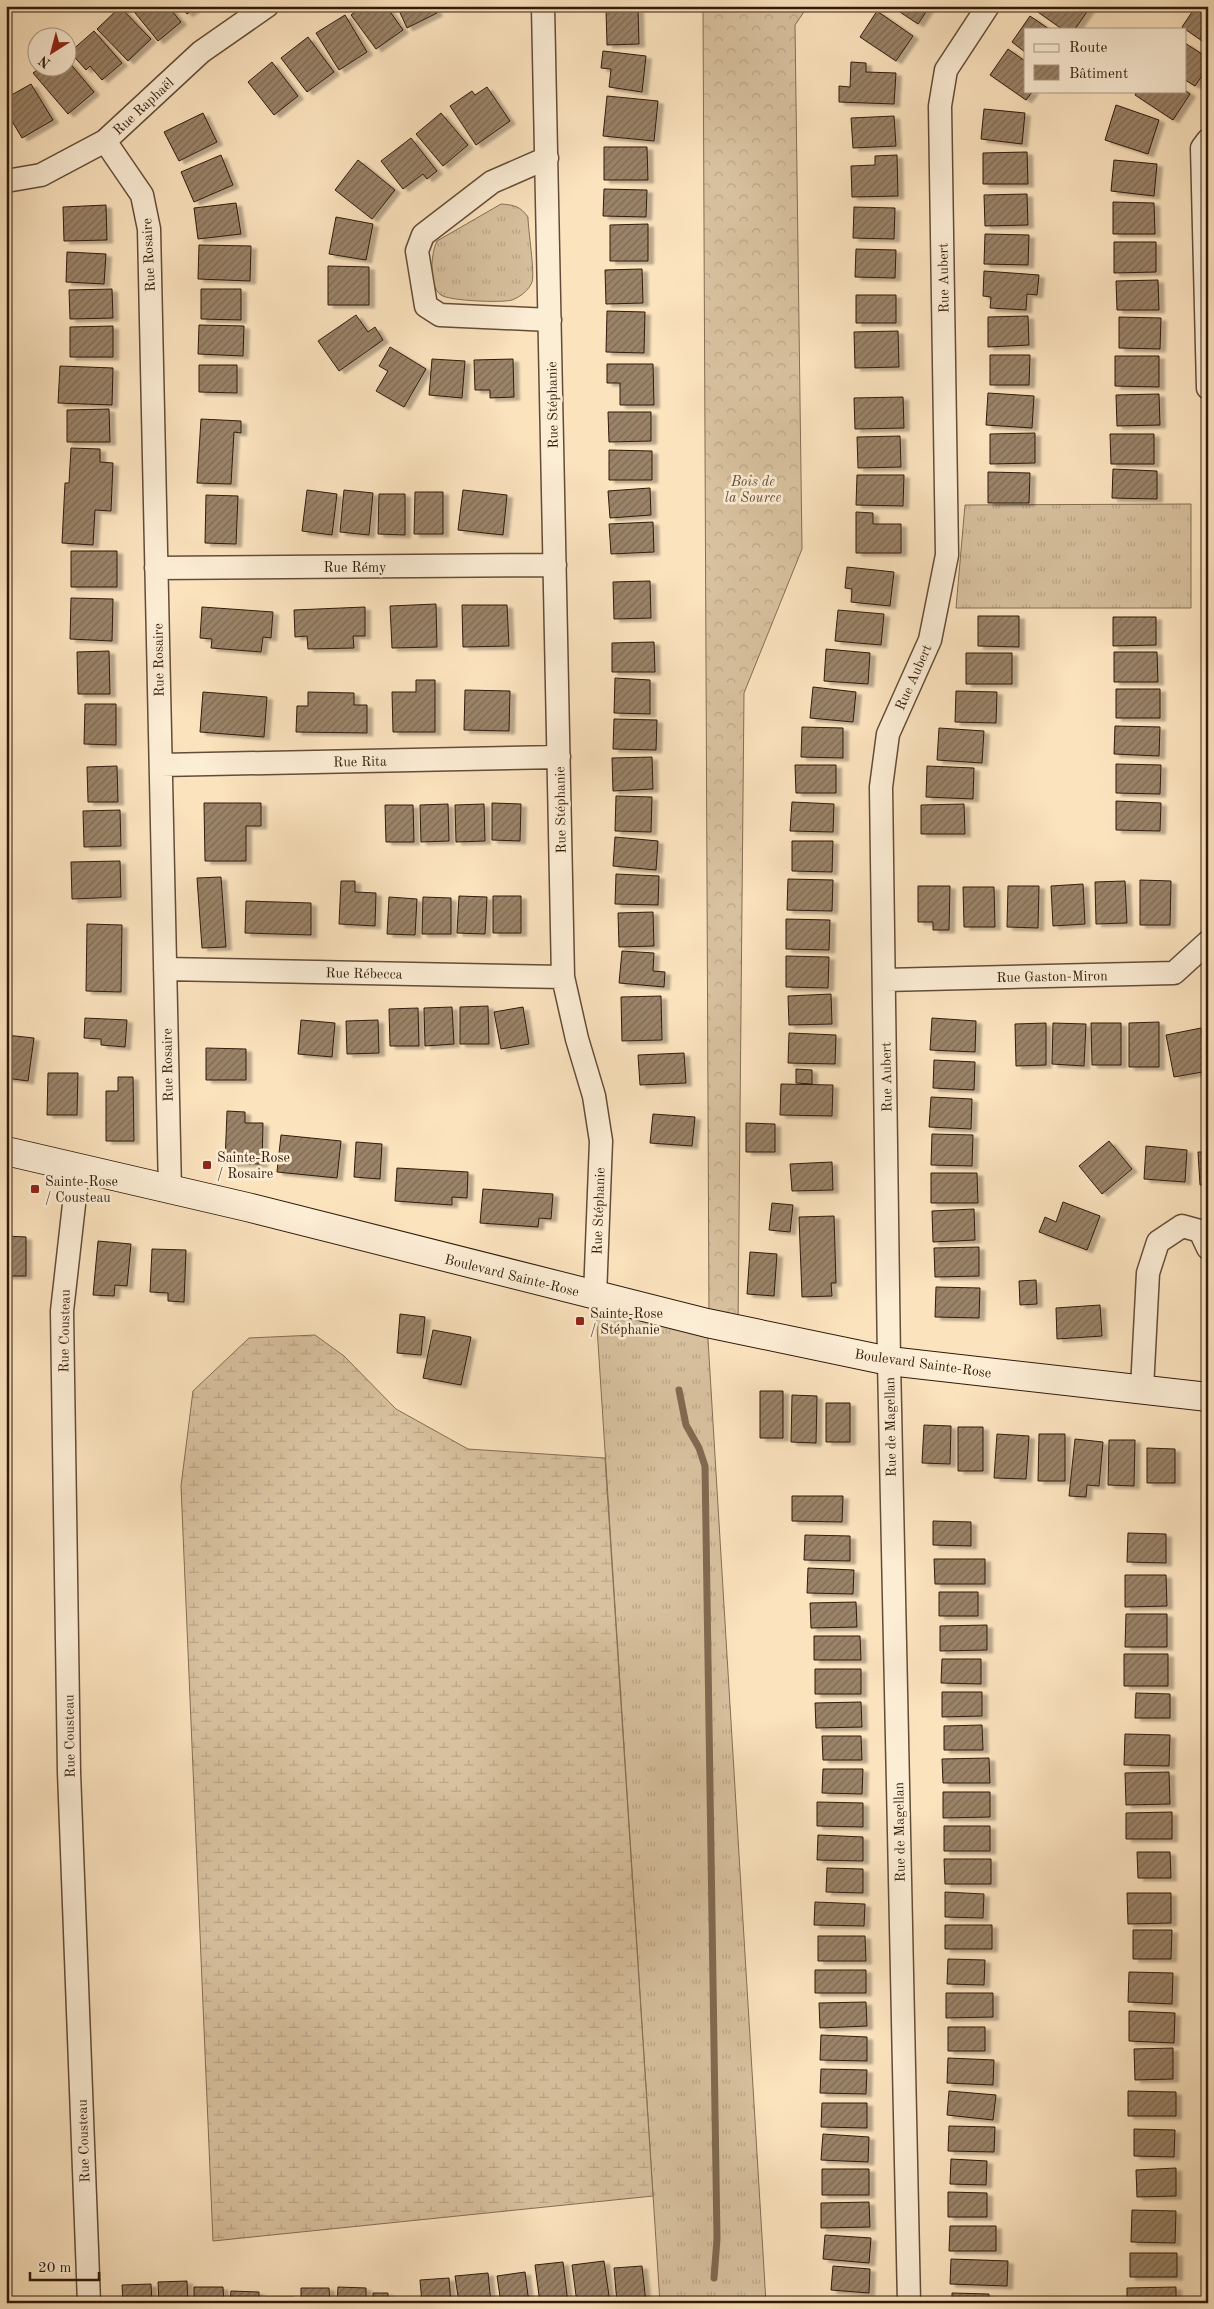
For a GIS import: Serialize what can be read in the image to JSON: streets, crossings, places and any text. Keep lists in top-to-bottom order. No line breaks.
{"streets":{"street":["Rue Raphaël","Rue Rosaire","Rue Aubert","Rue Stéphanie","Rue Rémy","Rue Rita","Rue Rébecca","Rue Gaston-Miron","Boulevard Sainte-Rose","Rue Cousteau","Rue de Magellan"]},"crossings":[["Rue Raphaël","Rue Rosaire"],["Rue Rosaire","Rue Rémy"],["Rue Rosaire","Rue Rita"],["Rue Rosaire","Rue Rébecca"],["Rue Rosaire","Boulevard Sainte-Rose"],["Rue Aubert","Rue Gaston-Miron"],["Rue Aubert","Boulevard Sainte-Rose"],["Rue Aubert","Rue de Magellan"],["Rue Stéphanie","Rue Rémy"],["Rue Stéphanie","Rue Rita"],["Rue Stéphanie","Rue Rébecca"],["Rue Stéphanie","Boulevard Sainte-Rose"],["Boulevard Sainte-Rose","Rue Cousteau"],["Boulevard Sainte-Rose","Rue de Magellan"]],"parks":["Bois de la Source"],"places":{"transit":["Sainte-Rose / Rosaire","Sainte-Rose / Cousteau","Sainte-Rose / Stéphanie"]},"legend":["Route","Bâtiment"],"scale_bar":"20 m","north":"bottom left"}
